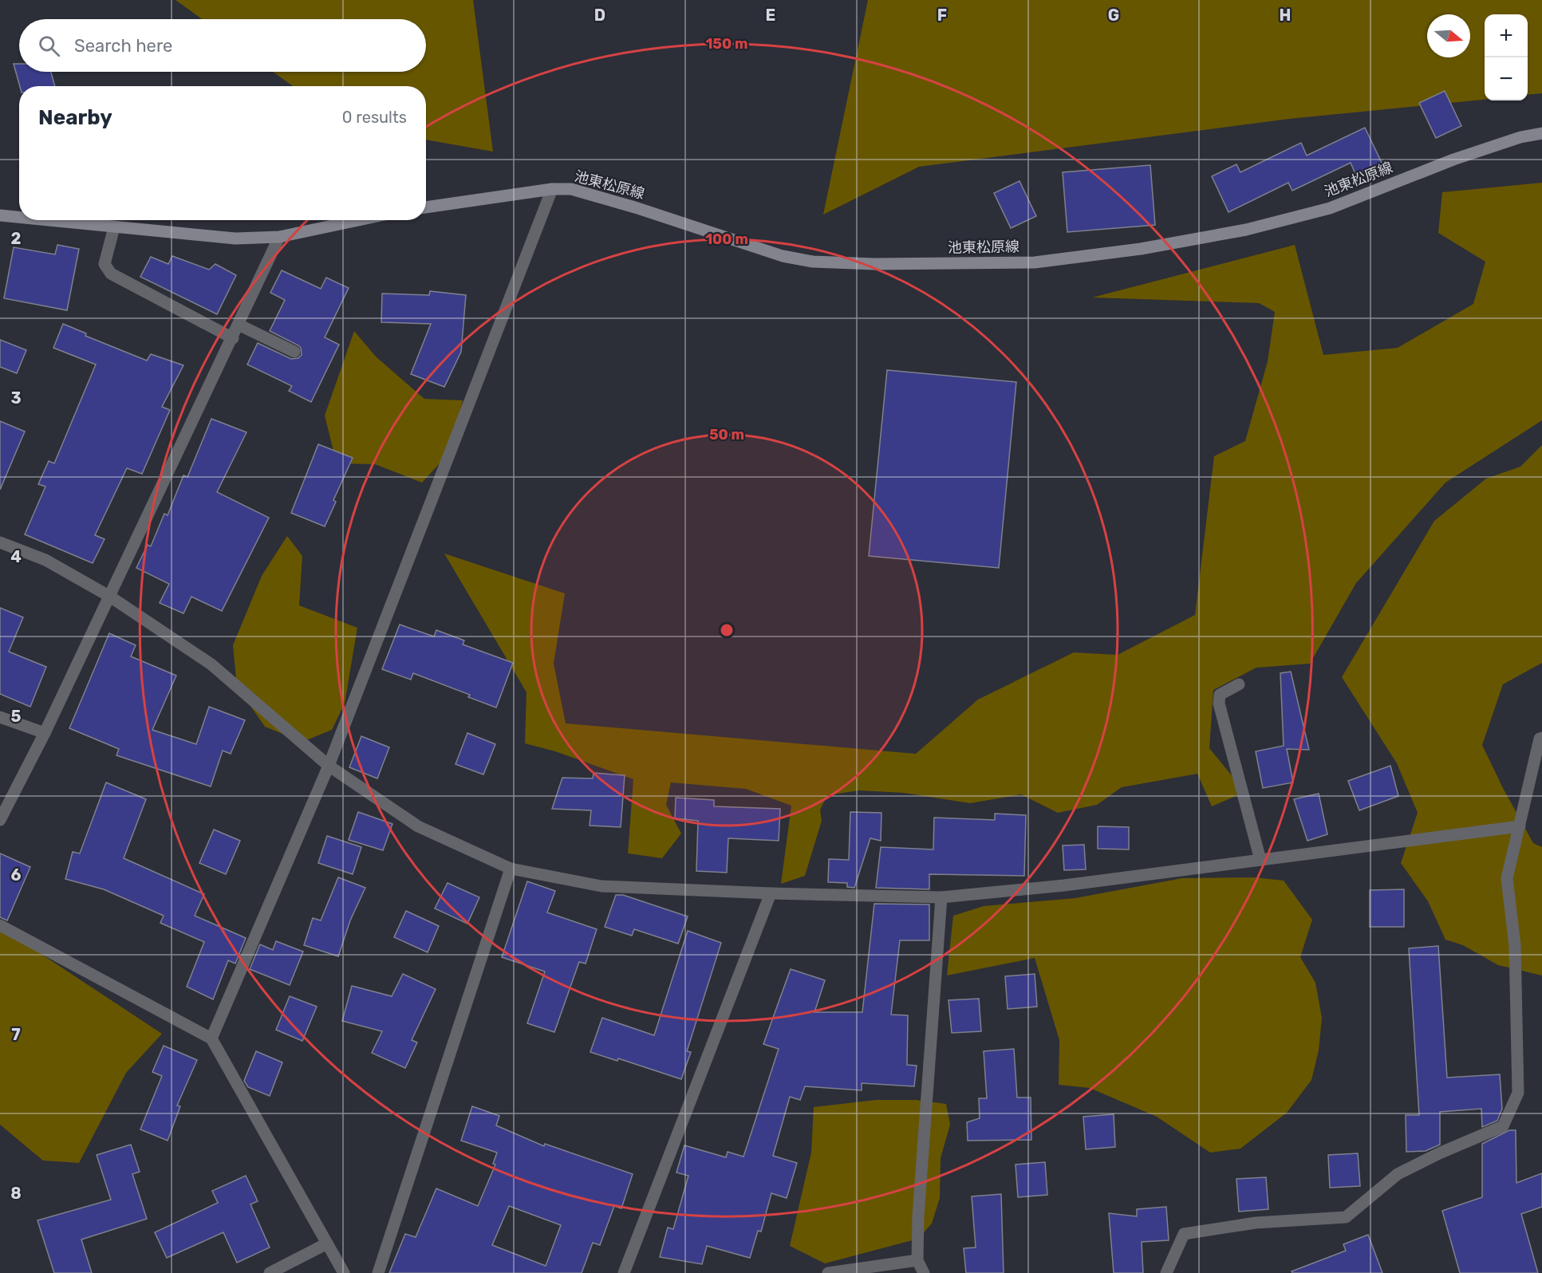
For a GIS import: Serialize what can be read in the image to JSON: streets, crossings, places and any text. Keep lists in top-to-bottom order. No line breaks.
{"streets":{"main road":["池東松原線"]},"north":"right","page":{"map_buttons":["+","−"],"search":"Search here","heading":["Nearby","0 results"]},"grid":{"columns":["D","E","F","G","H"],"rows":["2","3","4","5","6","7","8"]},"rings":["150 m","100 m","50 m"]}
